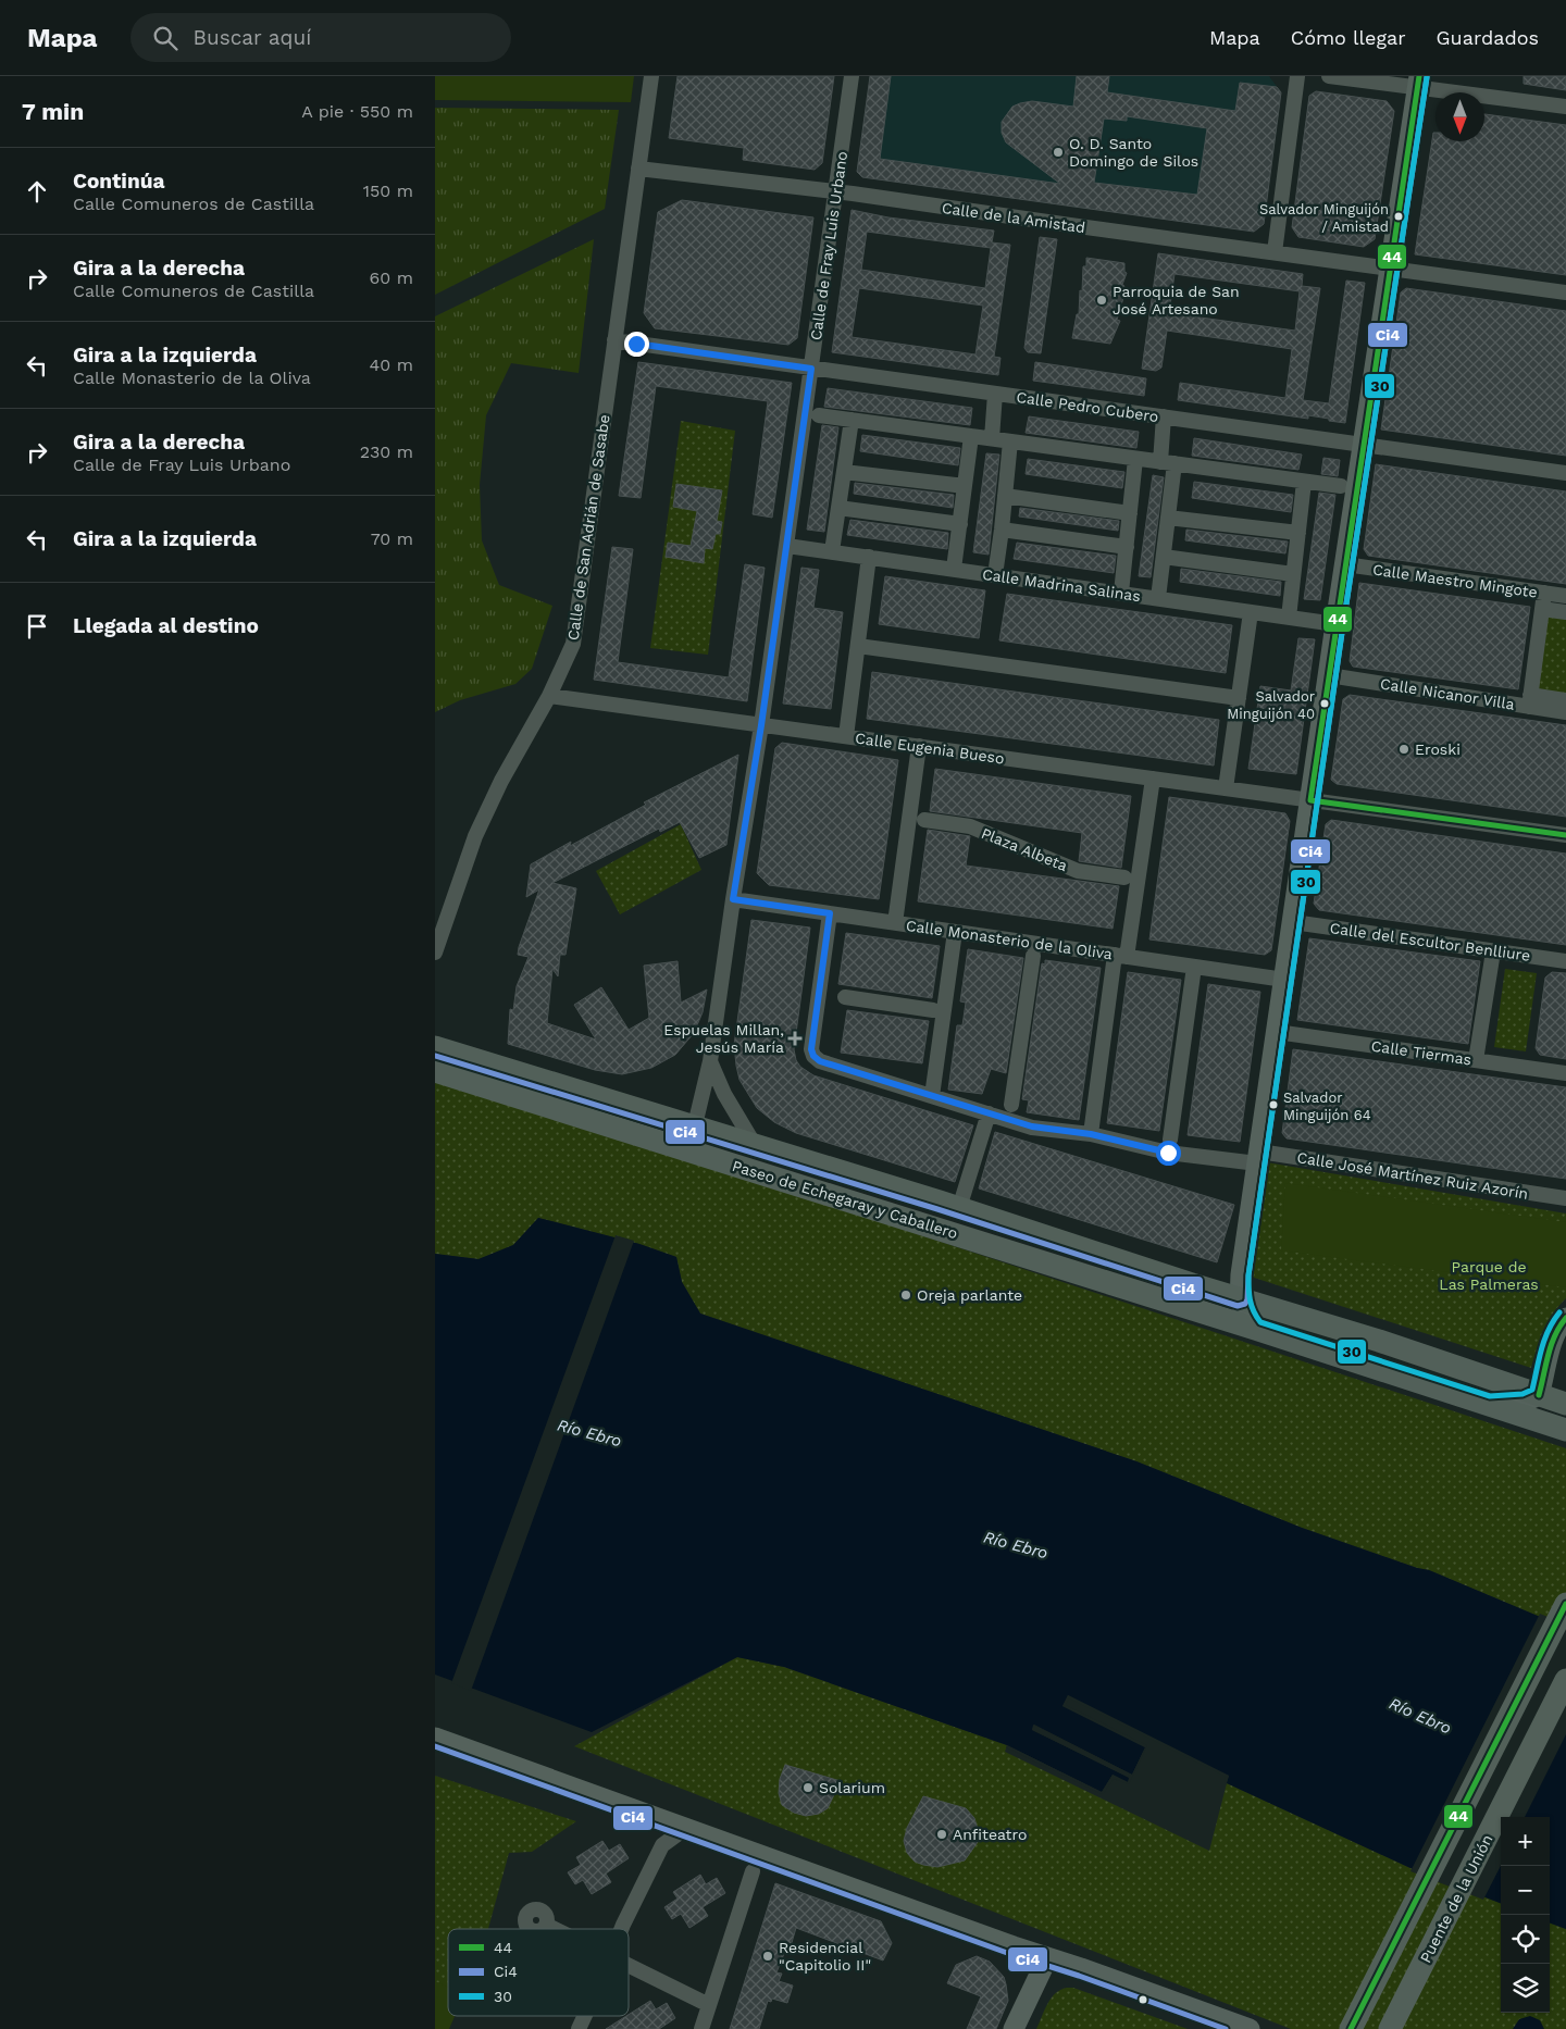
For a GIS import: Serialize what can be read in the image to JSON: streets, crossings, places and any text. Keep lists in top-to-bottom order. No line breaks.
{"streets":{"main road":["Paseo de Echegaray y Caballero","Puente de la Unión"],"street":["Calle de la Amistad","Calle de Fray Luis Urbano","Calle Pedro Cubero","Calle de San Adrián de Sasabe","Calle Maestro Mingote","Calle Madrina Salinas","Calle Nicanor Villa","Calle Eugenia Bueso","Plaza Albeta","Calle Monasterio de la Oliva","Calle del Escultor Benlliure","Calle Tiermas","Calle José Martínez Ruiz Azorín"]},"crossings":[["Calle de la Amistad","Calle de Fray Luis Urbano"],["Calle de la Amistad","Calle de San Adrián de Sasabe"],["Calle de Fray Luis Urbano","Calle Pedro Cubero"],["Calle de Fray Luis Urbano","Calle Madrina Salinas"],["Calle de Fray Luis Urbano","Calle Eugenia Bueso"],["Calle de Fray Luis Urbano","Calle Monasterio de la Oliva"],["Calle de Fray Luis Urbano","Paseo de Echegaray y Caballero"],["Calle Pedro Cubero","Calle de San Adrián de Sasabe"],["Calle de San Adrián de Sasabe","Calle Eugenia Bueso"],["Calle Monasterio de la Oliva","Calle José Martínez Ruiz Azorín"]],"water":["Río Ebro"],"parks":["Parque de Las Palmeras"],"places":{"other":["O. D. Santo Domingo de Silos","Salvador Minguijón / Amistad","Parroquia de San José Artesano","Salvador Minguijón 40","Eroski","Salvador Minguijón 64","Oreja parlante","Solarium","Anfiteatro","Residencial \"Capitolio II\""],"health":["Espuelas Millan, Jesús María"]},"lines":["transit line 44","transit line Ci4","transit line 30"],"legend":["44","Ci4","30"],"north":"bottom","page":{"header":"Mapa","search":"Buscar aquí","nav":["Mapa","Cómo llegar","Guardados"],"heading":["7 min","A pie · 550 m"],"list":[["Continúa","Calle Comuneros de Castilla","150 m"],["Gira a la derecha","Calle Comuneros de Castilla","60 m"],["Gira a la izquierda","Calle Monasterio de la Oliva","40 m"],["Gira a la derecha","Calle de Fray Luis Urbano","230 m"],["Gira a la izquierda","70 m"],"Llegada al destino"],"map_buttons":["+","−"]}}
